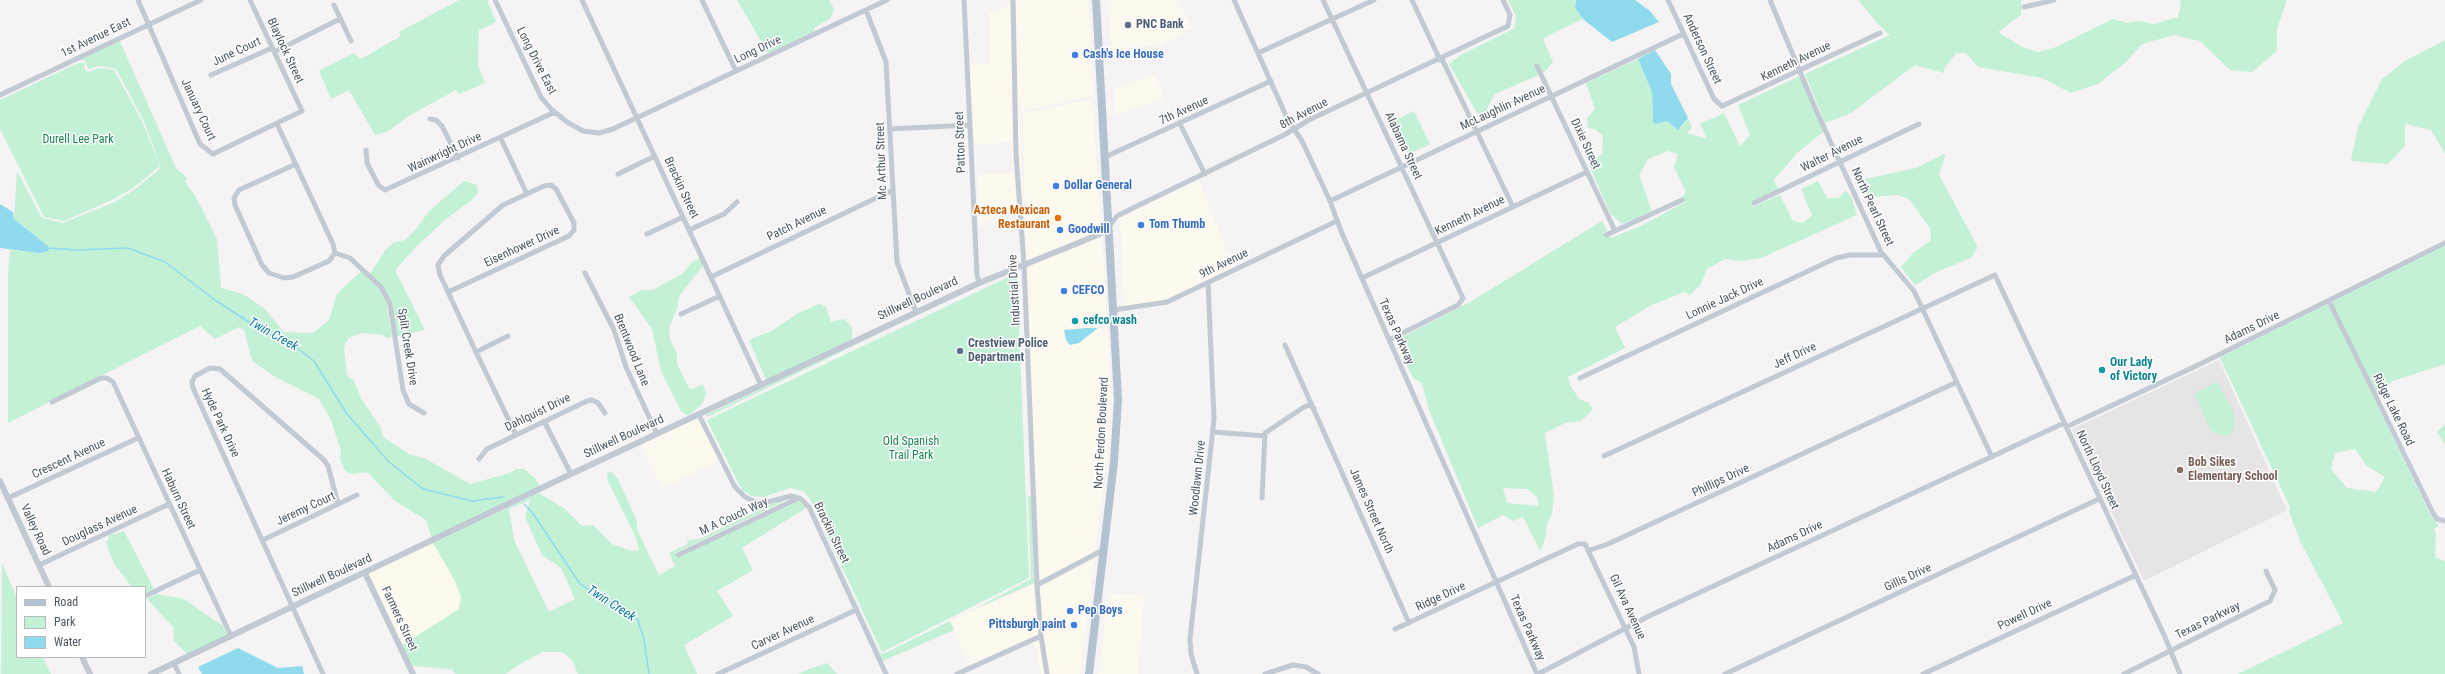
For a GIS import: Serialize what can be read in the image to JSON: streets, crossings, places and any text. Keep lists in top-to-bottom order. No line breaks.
{"streets":{"main road":["North Ferdon Boulevard"],"street":["1st Avenue East","Anderson Street","Long Drive","Blaylock Street","June Court","Long Drive East","Kenneth Avenue","McLaughlin Avenue","January Court","7th Avenue","8th Avenue","Patton Street","Dixie Street","Alabama Street","Wainwright Drive","Walter Avenue","Mc Arthur Street","Brackin Street","North Pearl Street","Patch Avenue","Eisenhower Drive","9th Avenue","Industrial Drive","Stillwell Boulevard","Lonnie Jack Drive","Adams Drive","Texas Parkway","Split Creek Drive","Brentwood Lane","Jeff Drive","Ridge Lake Road","Dahlquist Drive","Hyde Park Drive","Crescent Avenue","North Lloyd Street","Woodlawn Drive","Phillips Drive","Haburn Street","Jeremy Court","James Street North","M A Couch Way","Douglass Avenue","Valley Road","Gillis Drive","Ridge Drive","Gil Ava Avenue","Powell Drive","Farmers Street","Carver Avenue"]},"crossings":[["1st Avenue East","January Court"],["Anderson Street","Kenneth Avenue"],["Anderson Street","McLaughlin Avenue"],["Long Drive","Long Drive East"],["Long Drive","Mc Arthur Street"],["Long Drive","Brackin Street"],["Blaylock Street","June Court"],["Blaylock Street","January Court"],["Long Drive East","Wainwright Drive"],["Long Drive East","Brackin Street"],["Kenneth Avenue","Dixie Street"],["Kenneth Avenue","Alabama Street"],["Kenneth Avenue","North Pearl Street"],["Kenneth Avenue","Texas Parkway"],["McLaughlin Avenue","Dixie Street"],["McLaughlin Avenue","Alabama Street"],["McLaughlin Avenue","Texas Parkway"],["7th Avenue","Texas Parkway"],["7th Avenue","North Ferdon Boulevard"],["8th Avenue","Alabama Street"],["8th Avenue","Stillwell Boulevard"],["8th Avenue","Texas Parkway"],["8th Avenue","North Ferdon Boulevard"],["Patton Street","Stillwell Boulevard"],["Alabama Street","Texas Parkway"],["Walter Avenue","North Pearl Street"],["Mc Arthur Street","Patch Avenue"],["Mc Arthur Street","Stillwell Boulevard"],["Brackin Street","Patch Avenue"],["Brackin Street","Stillwell Boulevard"],["Brackin Street","M A Couch Way"],["Brackin Street","Carver Avenue"],["North Pearl Street","Lonnie Jack Drive"],["North Pearl Street","Adams Drive"],["North Pearl Street","Jeff Drive"],["North Pearl Street","Phillips Drive"],["Eisenhower Drive","Dahlquist Drive"],["9th Avenue","Texas Parkway"],["9th Avenue","North Ferdon Boulevard"],["9th Avenue","Woodlawn Drive"],["Industrial Drive","Stillwell Boulevard"],["Stillwell Boulevard","Brentwood Lane"],["Stillwell Boulevard","Hyde Park Drive"],["Stillwell Boulevard","North Ferdon Boulevard"],["Stillwell Boulevard","Haburn Street"],["Stillwell Boulevard","Farmers Street"],["Adams Drive","Texas Parkway"],["Adams Drive","Ridge Lake Road"],["Adams Drive","North Lloyd Street"],["Adams Drive","Gil Ava Avenue"],["Texas Parkway","North Lloyd Street"],["Texas Parkway","Ridge Drive"],["Jeff Drive","North Lloyd Street"],["Hyde Park Drive","Jeremy Court"],["Crescent Avenue","Haburn Street"],["Crescent Avenue","Valley Road"],["North Lloyd Street","Gillis Drive"],["North Lloyd Street","Powell Drive"],["Phillips Drive","Gil Ava Avenue"],["Haburn Street","Douglass Avenue"],["James Street North","Ridge Drive"],["Douglass Avenue","Valley Road"]],"water":["Twin Creek"],"parks":["Durell Lee Park","Old Spanish Trail Park"],"places":["PNC Bank","Cash's Ice House","Dollar General","Azteca Mexican Restaurant","Tom Thumb","Goodwill","CEFCO","cefco wash","Crestview Police Department","Our Lady of Victory","Bob Sikes Elementary School","Pep Boys","Pittsburgh paint"],"legend":["Road","Park","Water"]}
